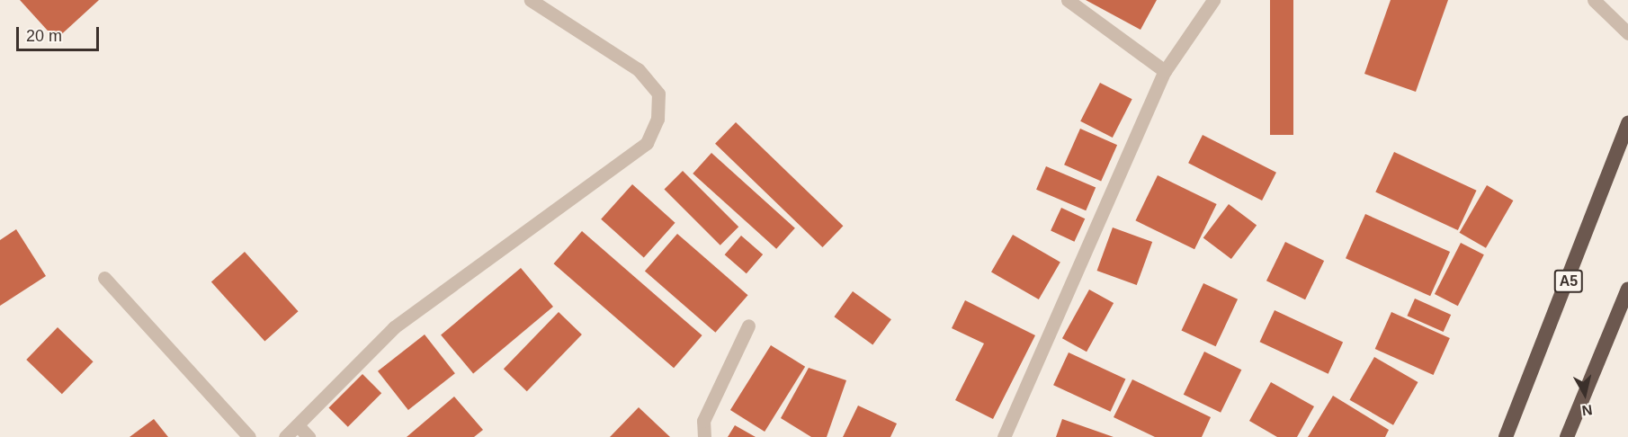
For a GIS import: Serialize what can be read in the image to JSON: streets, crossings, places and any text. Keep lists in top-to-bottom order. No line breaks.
{"streets":{"highway":["A5"]},"scale_bar":"20 m","north":"bottom"}
